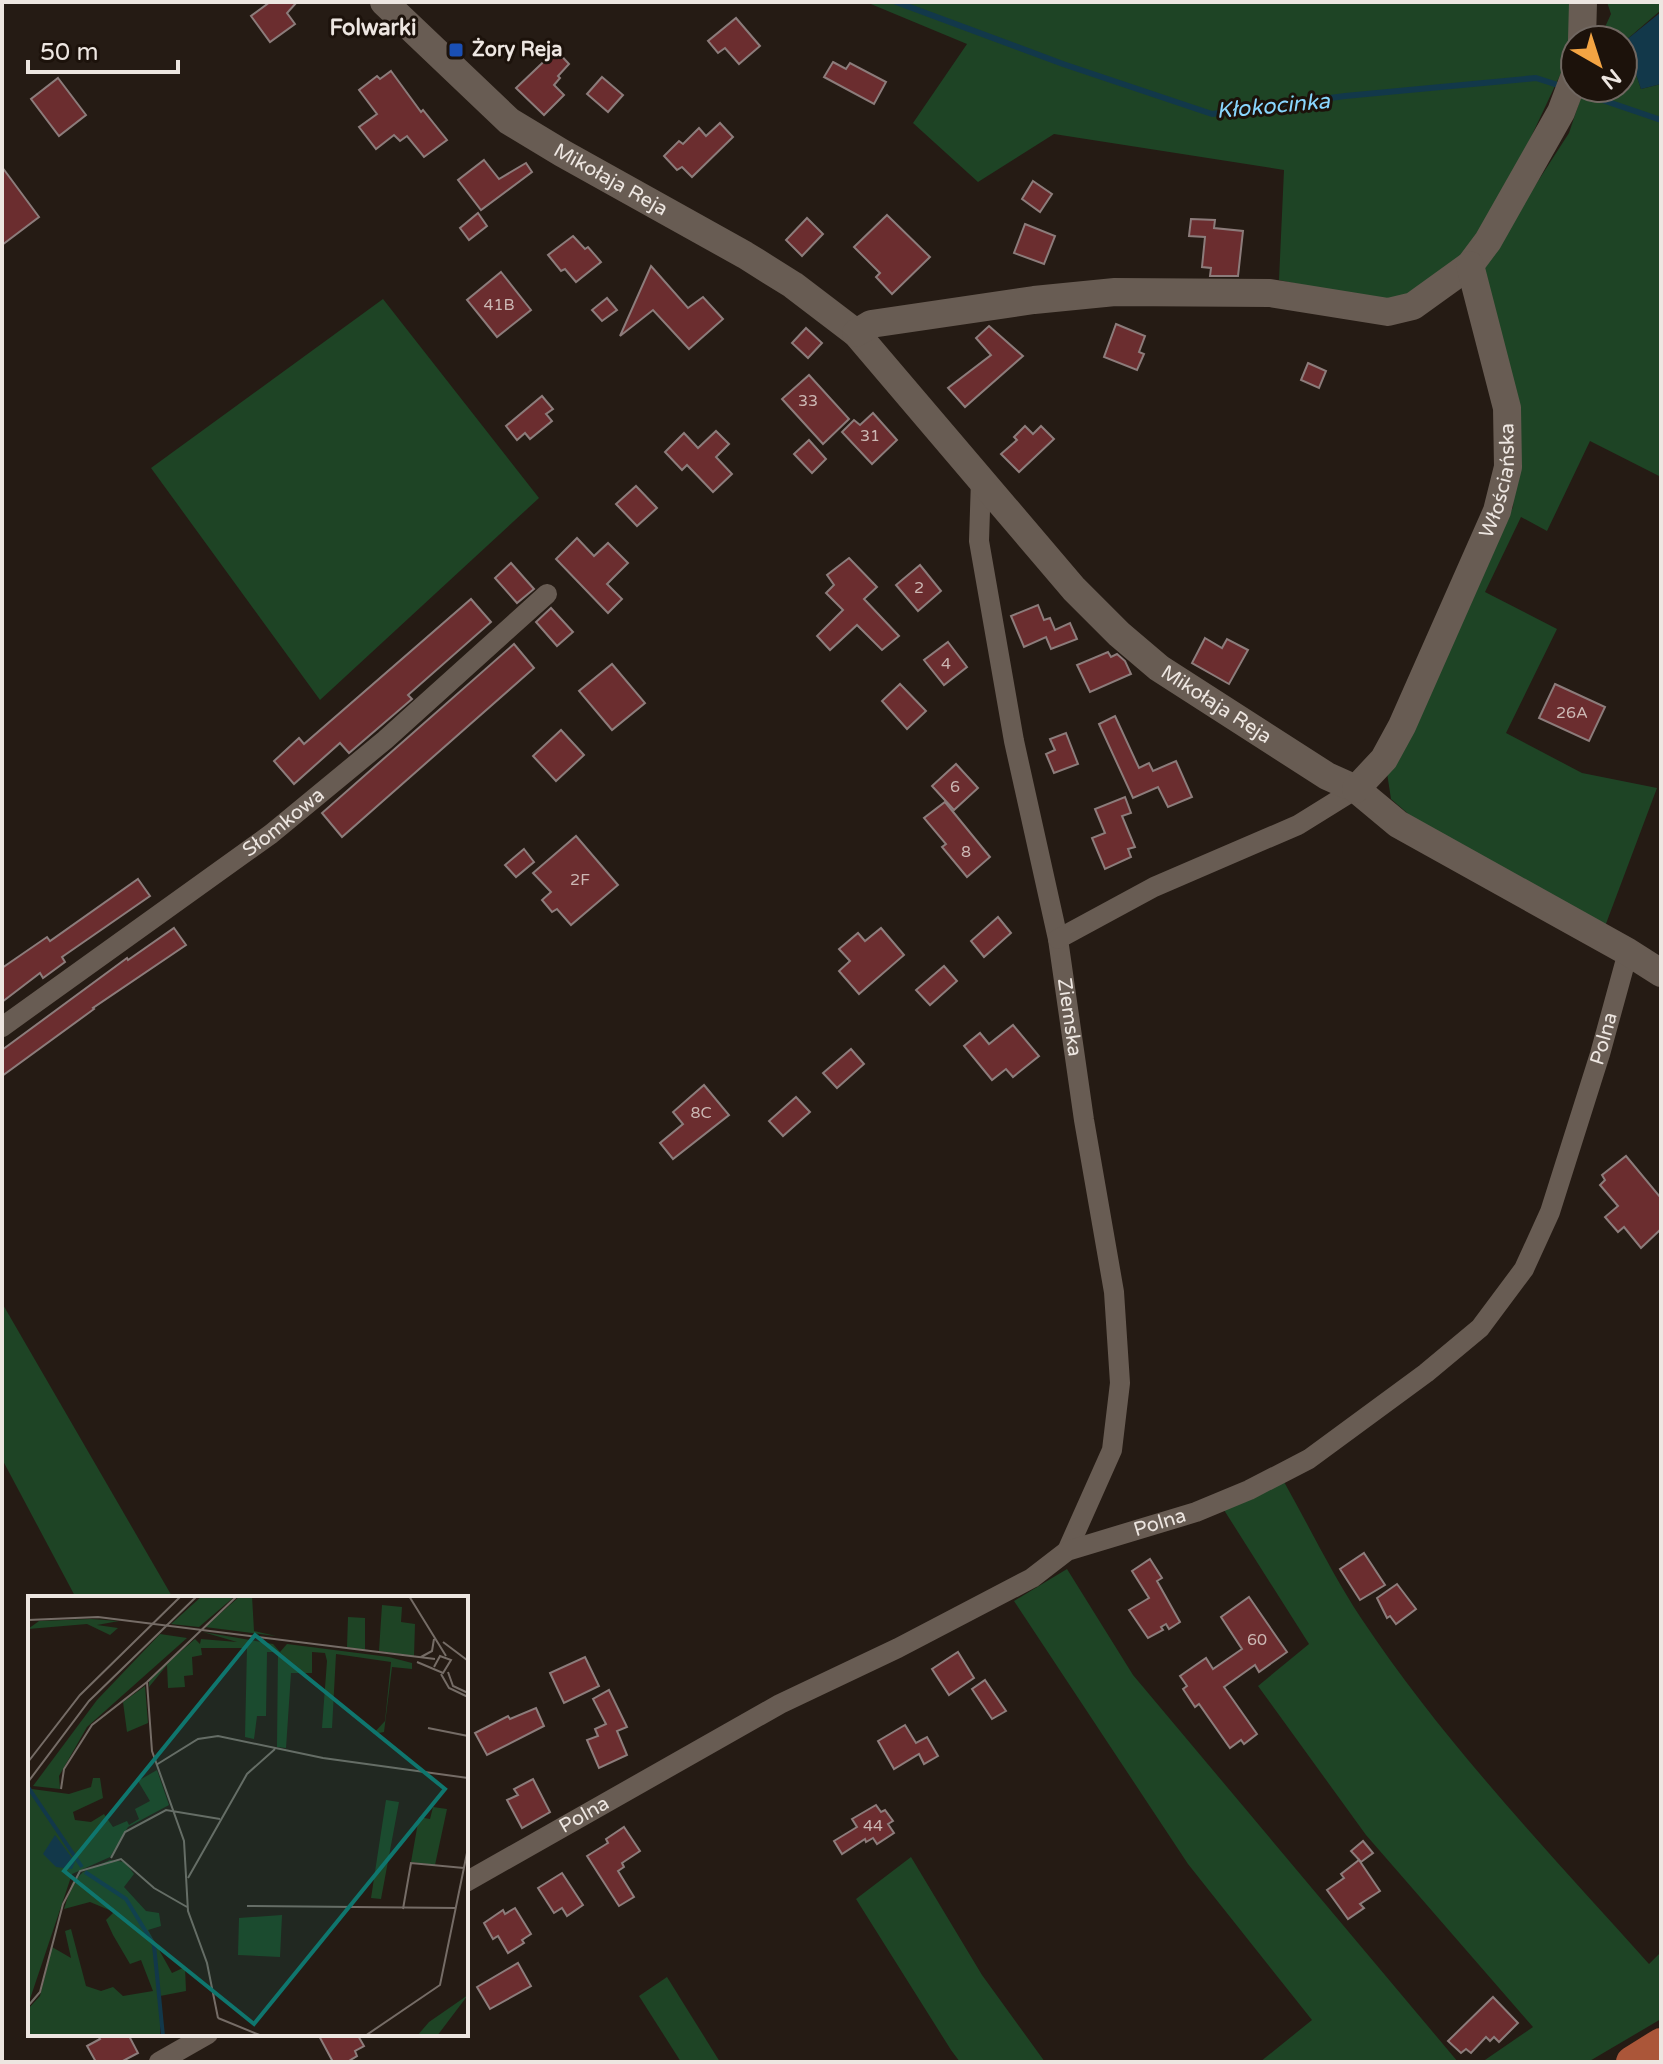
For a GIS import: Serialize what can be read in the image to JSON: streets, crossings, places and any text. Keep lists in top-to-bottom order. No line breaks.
{"streets":{"street":["Mikołaja Reja","Włościańska","Słomkowa","Ziemska","Polna"]},"crossings":[["Mikołaja Reja","Włościańska"],["Mikołaja Reja","Ziemska"],["Mikołaja Reja","Polna"],["Ziemska","Polna"]],"districts":["Folwarki"],"water":["Kłokocinka"],"places":{"transit":["Żory Reja"]},"house_numbers":["41B","33","31","2","4","26A","6","8","2F","8C","60","44"],"scale_bar":"50 m","north":"bottom right"}
